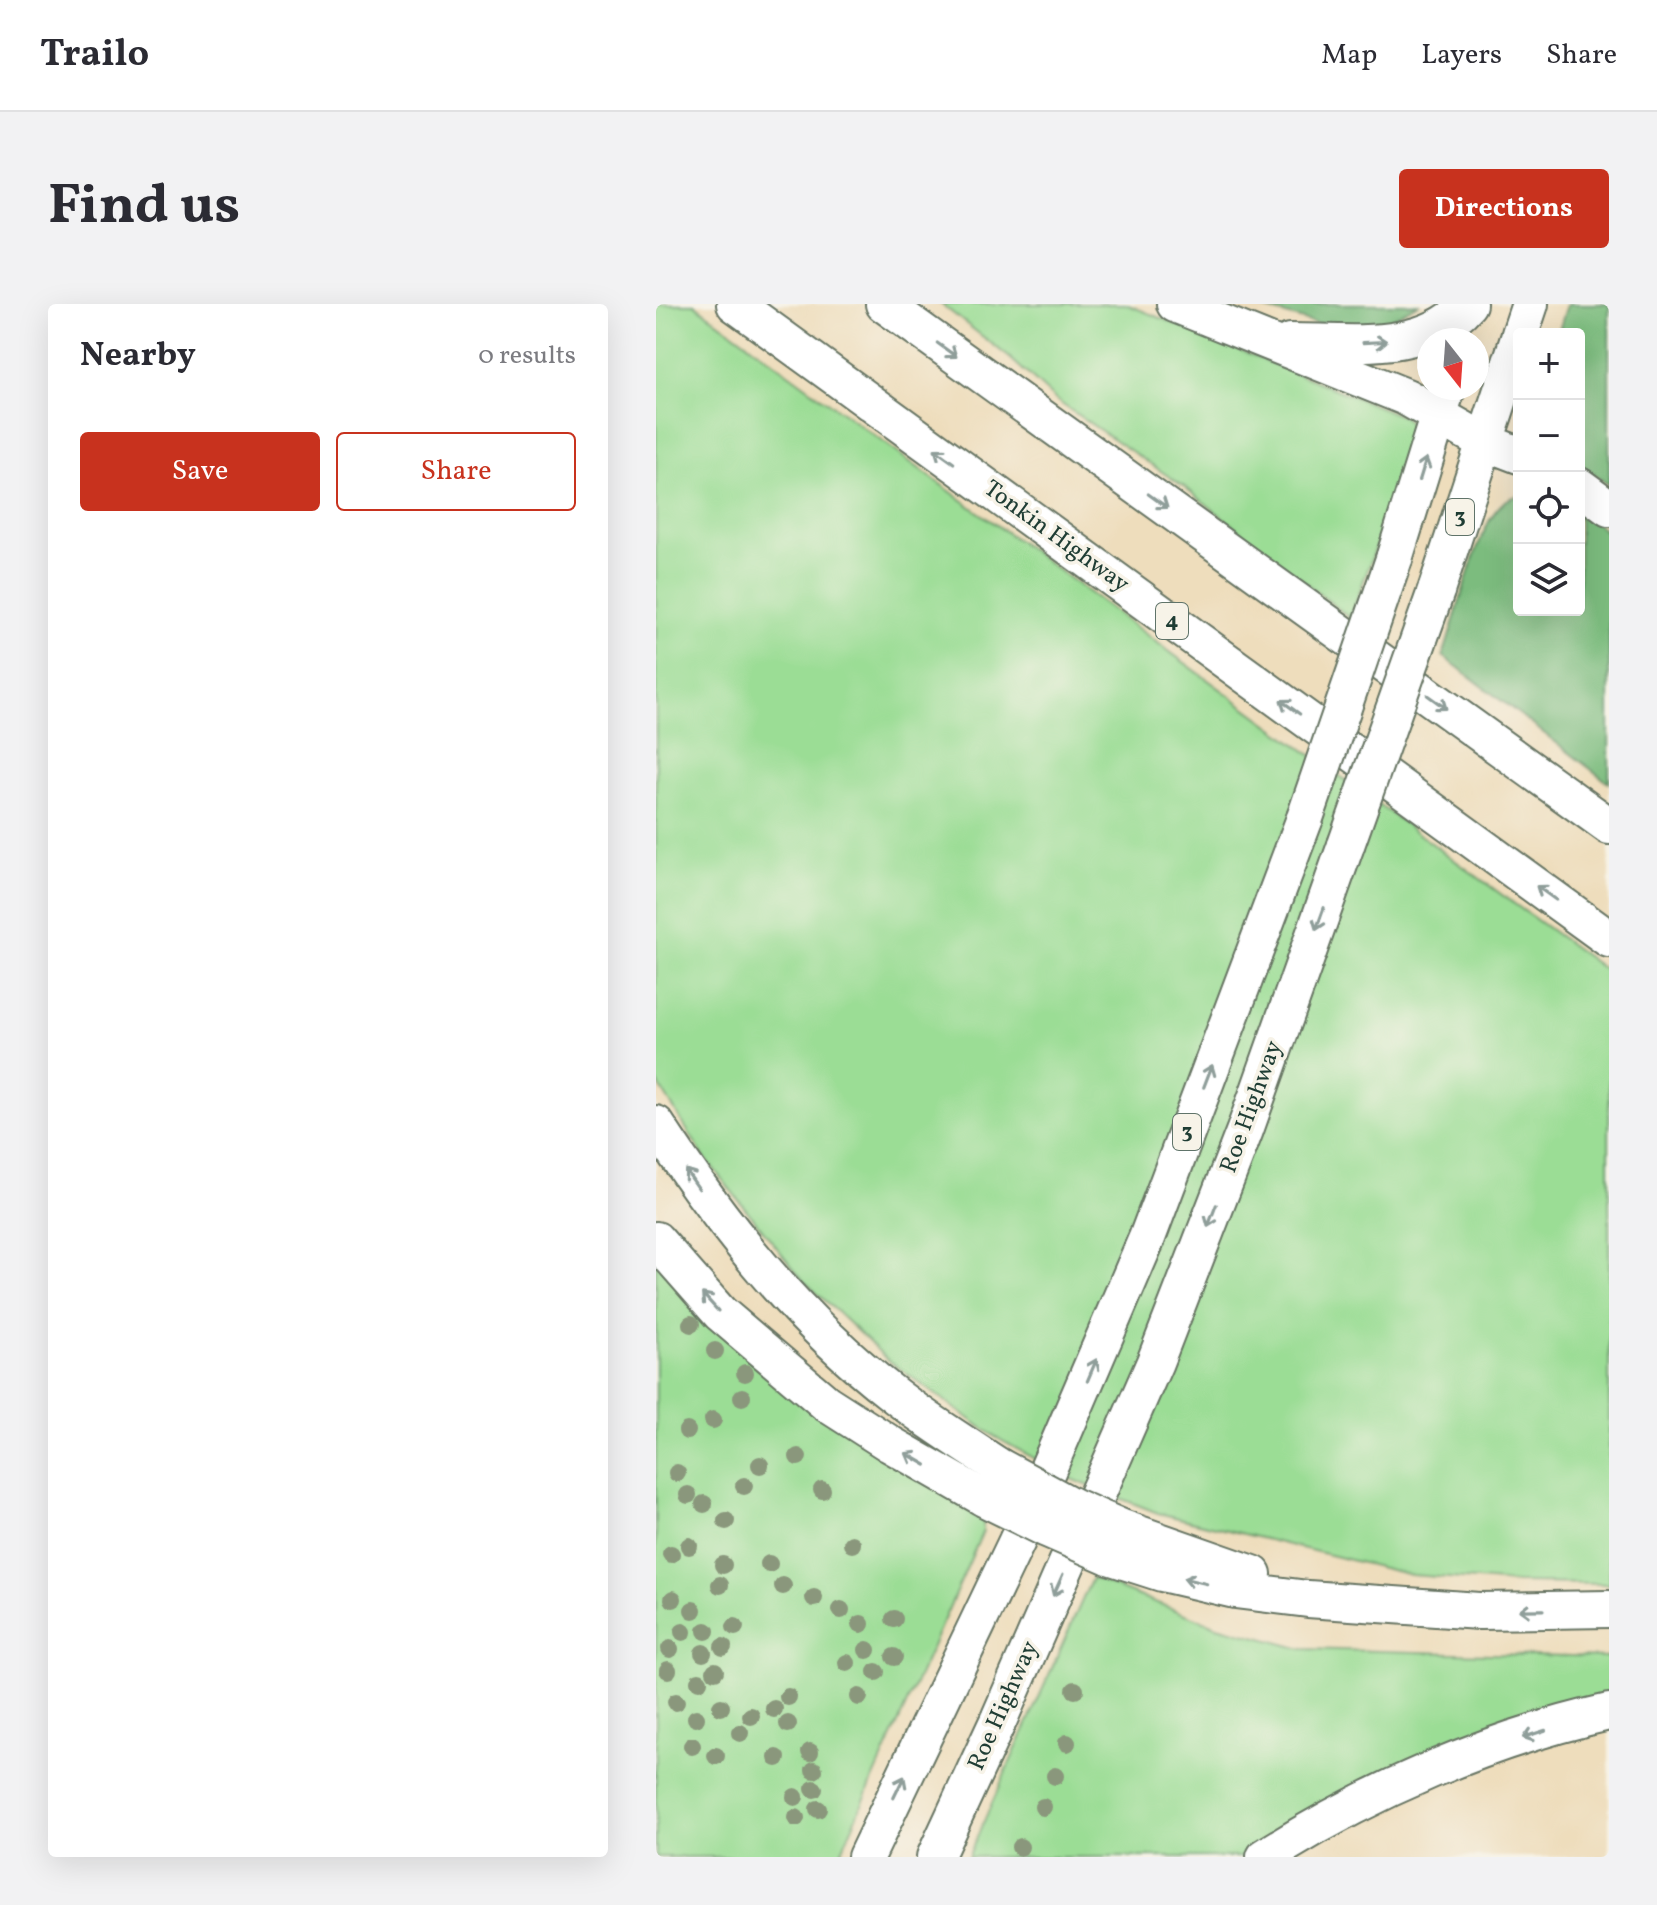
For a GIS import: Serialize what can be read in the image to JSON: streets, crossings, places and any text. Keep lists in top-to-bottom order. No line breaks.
{"streets":{"highway":["3","Tonkin Highway","4","Roe Highway"]},"north":"bottom","page":{"header":"Trailo","nav":["Map","Layers","Share"],"title":"Find us","buttons":["Directions",["Save","Share"]],"heading":["Nearby","0 results"],"map_buttons":["+","−"]}}
